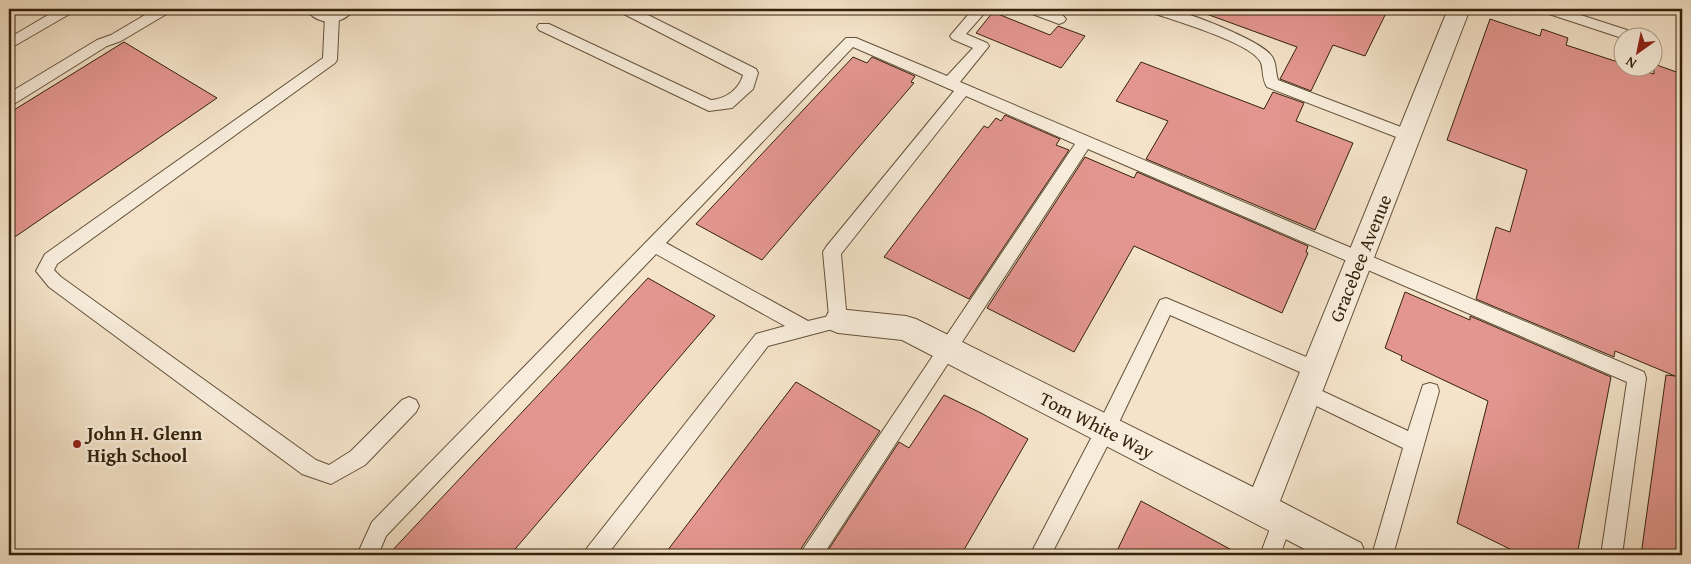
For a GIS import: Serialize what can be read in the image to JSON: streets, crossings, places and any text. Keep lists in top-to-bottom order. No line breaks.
{"streets":{"street":["Gracebee Avenue","Tom White Way"]},"crossings":[["Gracebee Avenue","Tom White Way"]],"places":["John H. Glenn High School"],"north":"bottom left"}
